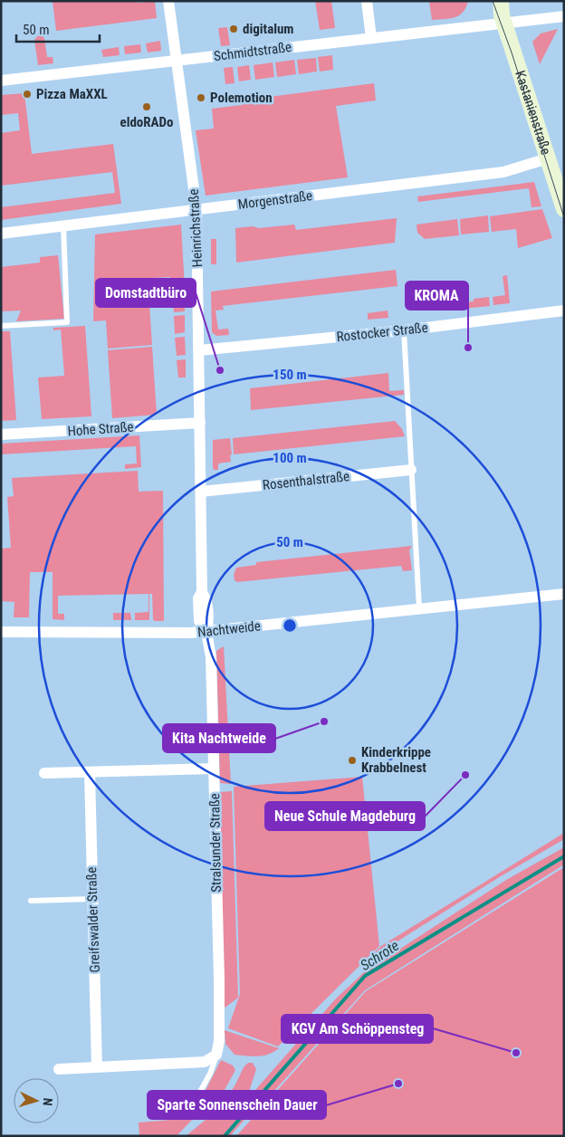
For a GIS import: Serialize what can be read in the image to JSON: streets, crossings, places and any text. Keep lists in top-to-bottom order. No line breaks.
{"streets":{"main road":["Kastanienstraße"],"street":["Schmidtstraße","Morgenstraße","Heinrichstraße","Rostocker Straße","Hohe Straße","Rosenthalstraße","Nachtweide","Stralsunder Straße","Greifswalder Straße"]},"crossings":[["Schmidtstraße","Kastanienstraße"],["Schmidtstraße","Heinrichstraße"],["Kastanienstraße","Morgenstraße"],["Morgenstraße","Heinrichstraße"],["Heinrichstraße","Rostocker Straße"],["Heinrichstraße","Hohe Straße"],["Heinrichstraße","Rosenthalstraße"],["Heinrichstraße","Nachtweide"],["Heinrichstraße","Stralsunder Straße"],["Nachtweide","Stralsunder Straße"]],"water":["Schrote"],"places":["digitalum","Pizza MaXXL","Polemotion","eldoRADo","KROMA","Domstadtbüro","Kita Nachtweide","Kinderkrippe Krabbelnest","Neue Schule Magdeburg","KGV Am Schöppensteg","Sparte Sonnenschein Dauer"],"scale_bar":"50 m","north":"right","rings":["150 m","100 m","50 m"]}
